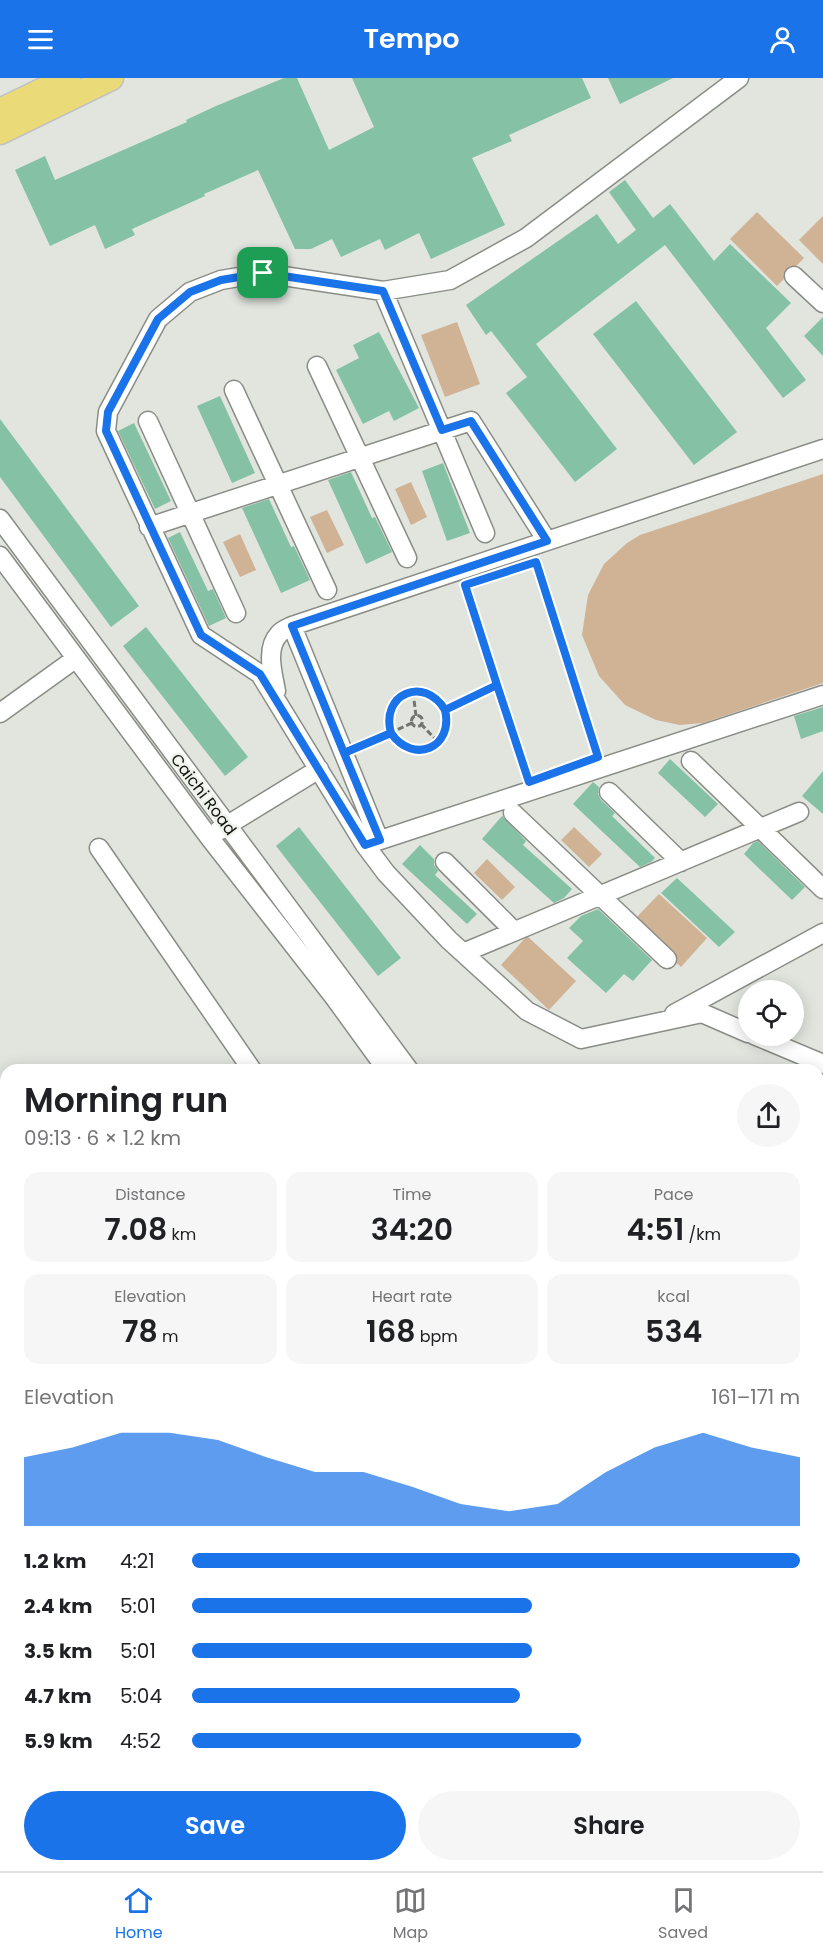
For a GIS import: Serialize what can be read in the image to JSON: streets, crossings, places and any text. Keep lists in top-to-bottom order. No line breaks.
{"streets":{"street":["Caichi Road"]},"page":{"header":"Tempo","heading":["Morning run","09:13 · 6 × 1.2 km"],"stats":[["Distance","7.08 km"],["Time","34:20"],["Pace","4:51 /km"],["Elevation","78 m"],["Heart rate","168 bpm"],["kcal","534"]],"chart":["Elevation","161–171 m"],"list":[{"name":"1.2 km","note":"4:21"},{"name":"2.4 km","note":"5:01"},{"name":"3.5 km","note":"5:01"},{"name":"4.7 km","note":"5:04"},{"name":"5.9 km","note":"4:52"}],"buttons":["Save","Share"],"tabs":["Home","Map","Saved"]}}
